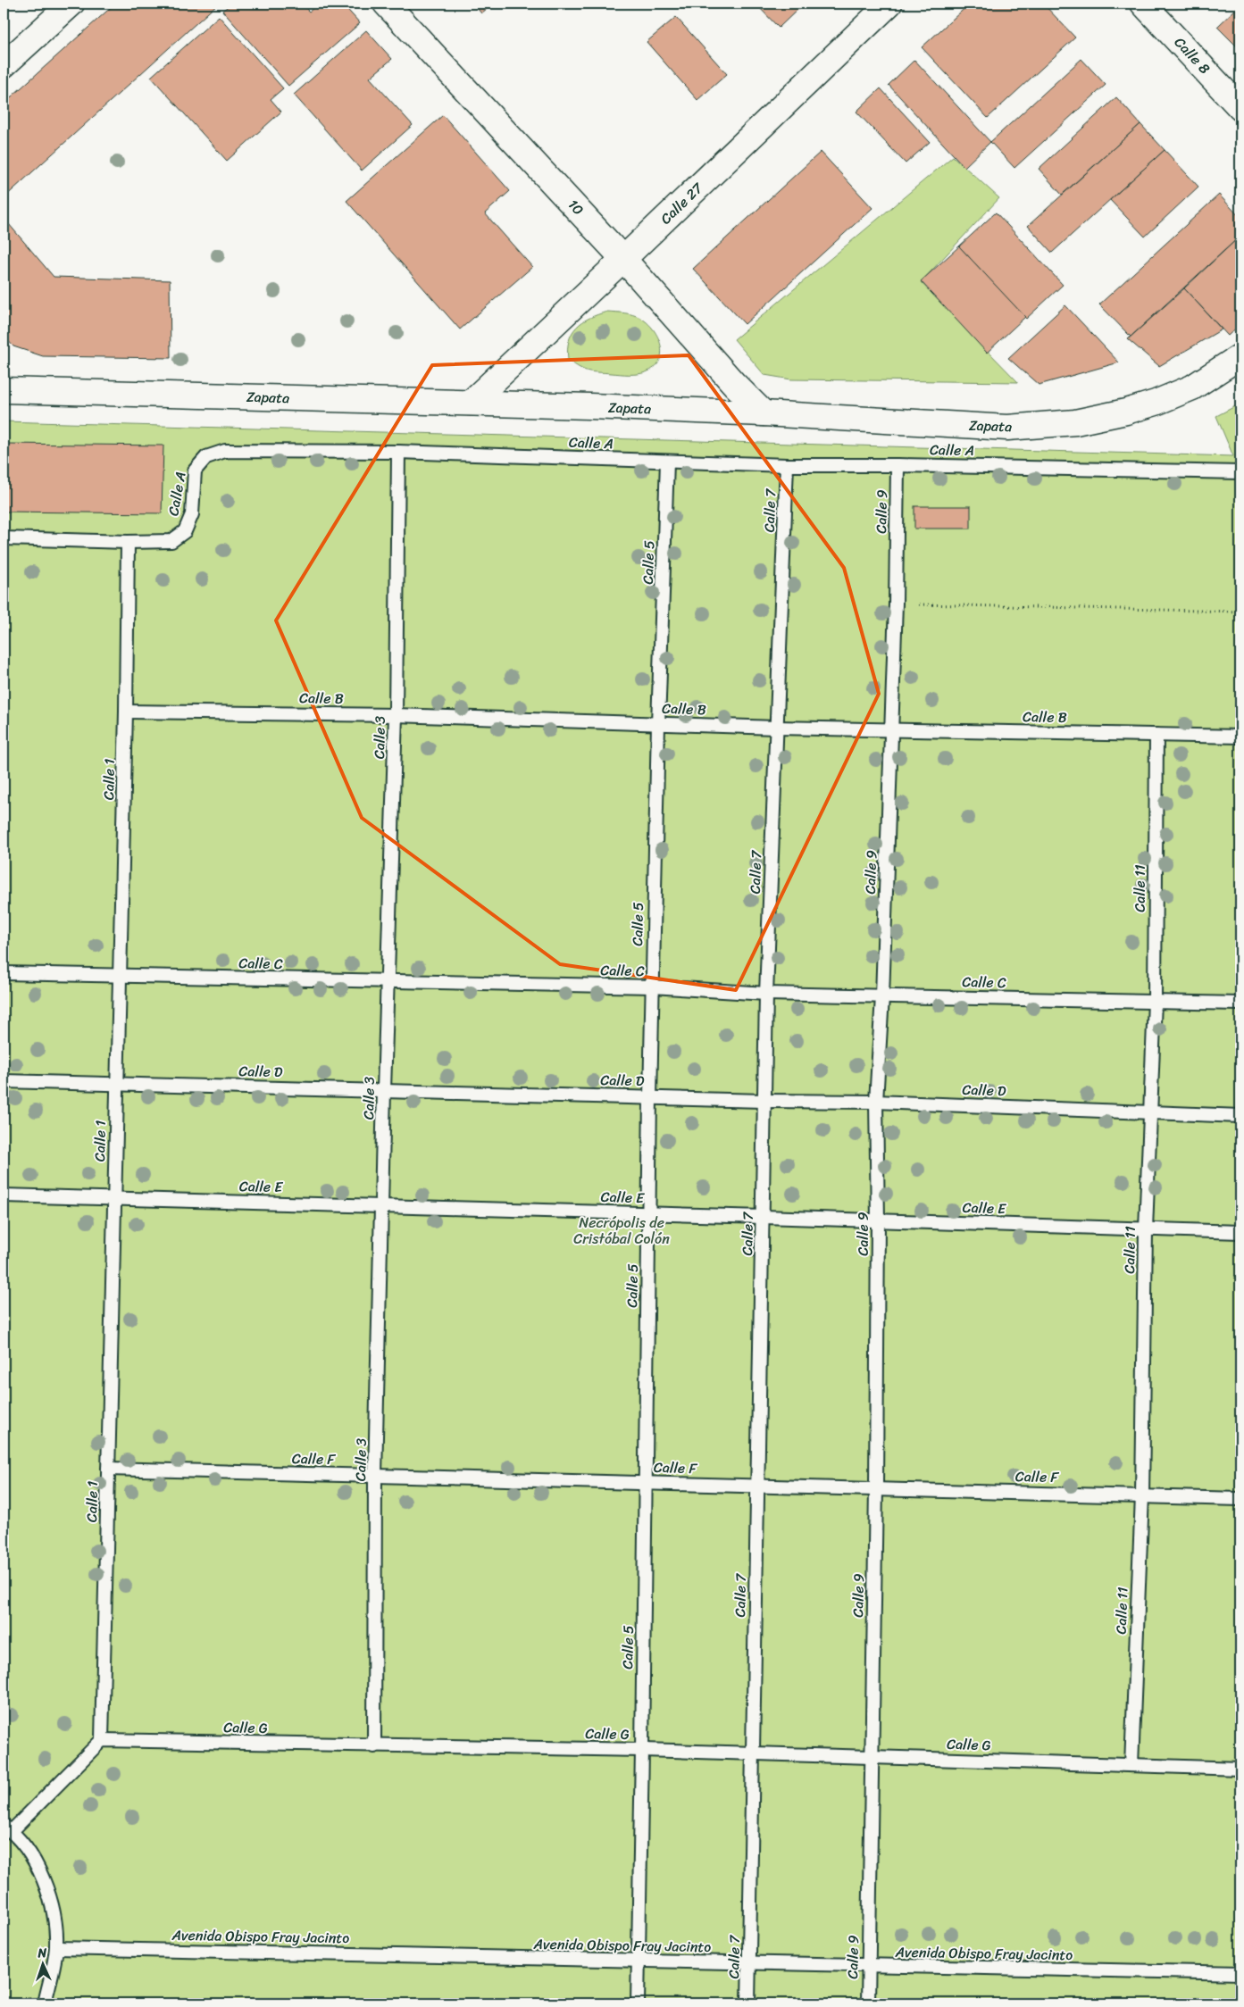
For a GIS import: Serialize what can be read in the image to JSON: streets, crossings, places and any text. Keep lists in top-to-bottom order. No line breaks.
{"streets":{"street":["Calle 8","Calle 27","10","Zapata"],"lane":["Calle A","Calle 7","Calle 9","Calle 5","Calle B","Calle 3","Calle 1","Calle 11","Calle C","Calle D","Calle E","Calle F","Calle G","Avenida Obispo Fray Jacinto"]},"crossings":[["Calle 27","10"],["Calle 27","Zapata"],["10","Zapata"],["Calle A","Calle 7"],["Calle A","Calle 9"],["Calle A","Calle 5"],["Calle A","Calle 3"],["Calle A","Calle 1"],["Calle 7","Calle B"],["Calle 7","Calle C"],["Calle 7","Calle D"],["Calle 7","Calle E"],["Calle 7","Calle F"],["Calle 7","Calle G"],["Calle 7","Avenida Obispo Fray Jacinto"],["Calle 9","Calle B"],["Calle 9","Calle C"],["Calle 9","Calle D"],["Calle 9","Calle E"],["Calle 9","Calle F"],["Calle 9","Calle G"],["Calle 9","Avenida Obispo Fray Jacinto"],["Calle 5","Calle B"],["Calle 5","Calle C"],["Calle 5","Calle D"],["Calle 5","Calle E"],["Calle 5","Calle F"],["Calle 5","Calle G"],["Calle 5","Avenida Obispo Fray Jacinto"],["Calle B","Calle 3"],["Calle B","Calle 1"],["Calle B","Calle 11"],["Calle 3","Calle C"],["Calle 3","Calle D"],["Calle 3","Calle E"],["Calle 3","Calle F"],["Calle 3","Calle G"],["Calle 1","Calle C"],["Calle 1","Calle D"],["Calle 1","Calle E"],["Calle 1","Calle F"],["Calle 1","Calle G"],["Calle 11","Calle C"],["Calle 11","Calle D"],["Calle 11","Calle E"],["Calle 11","Calle F"],["Calle 11","Calle G"]],"parks":["Necrópolis de Cristóbal Colón"],"north":"top"}
